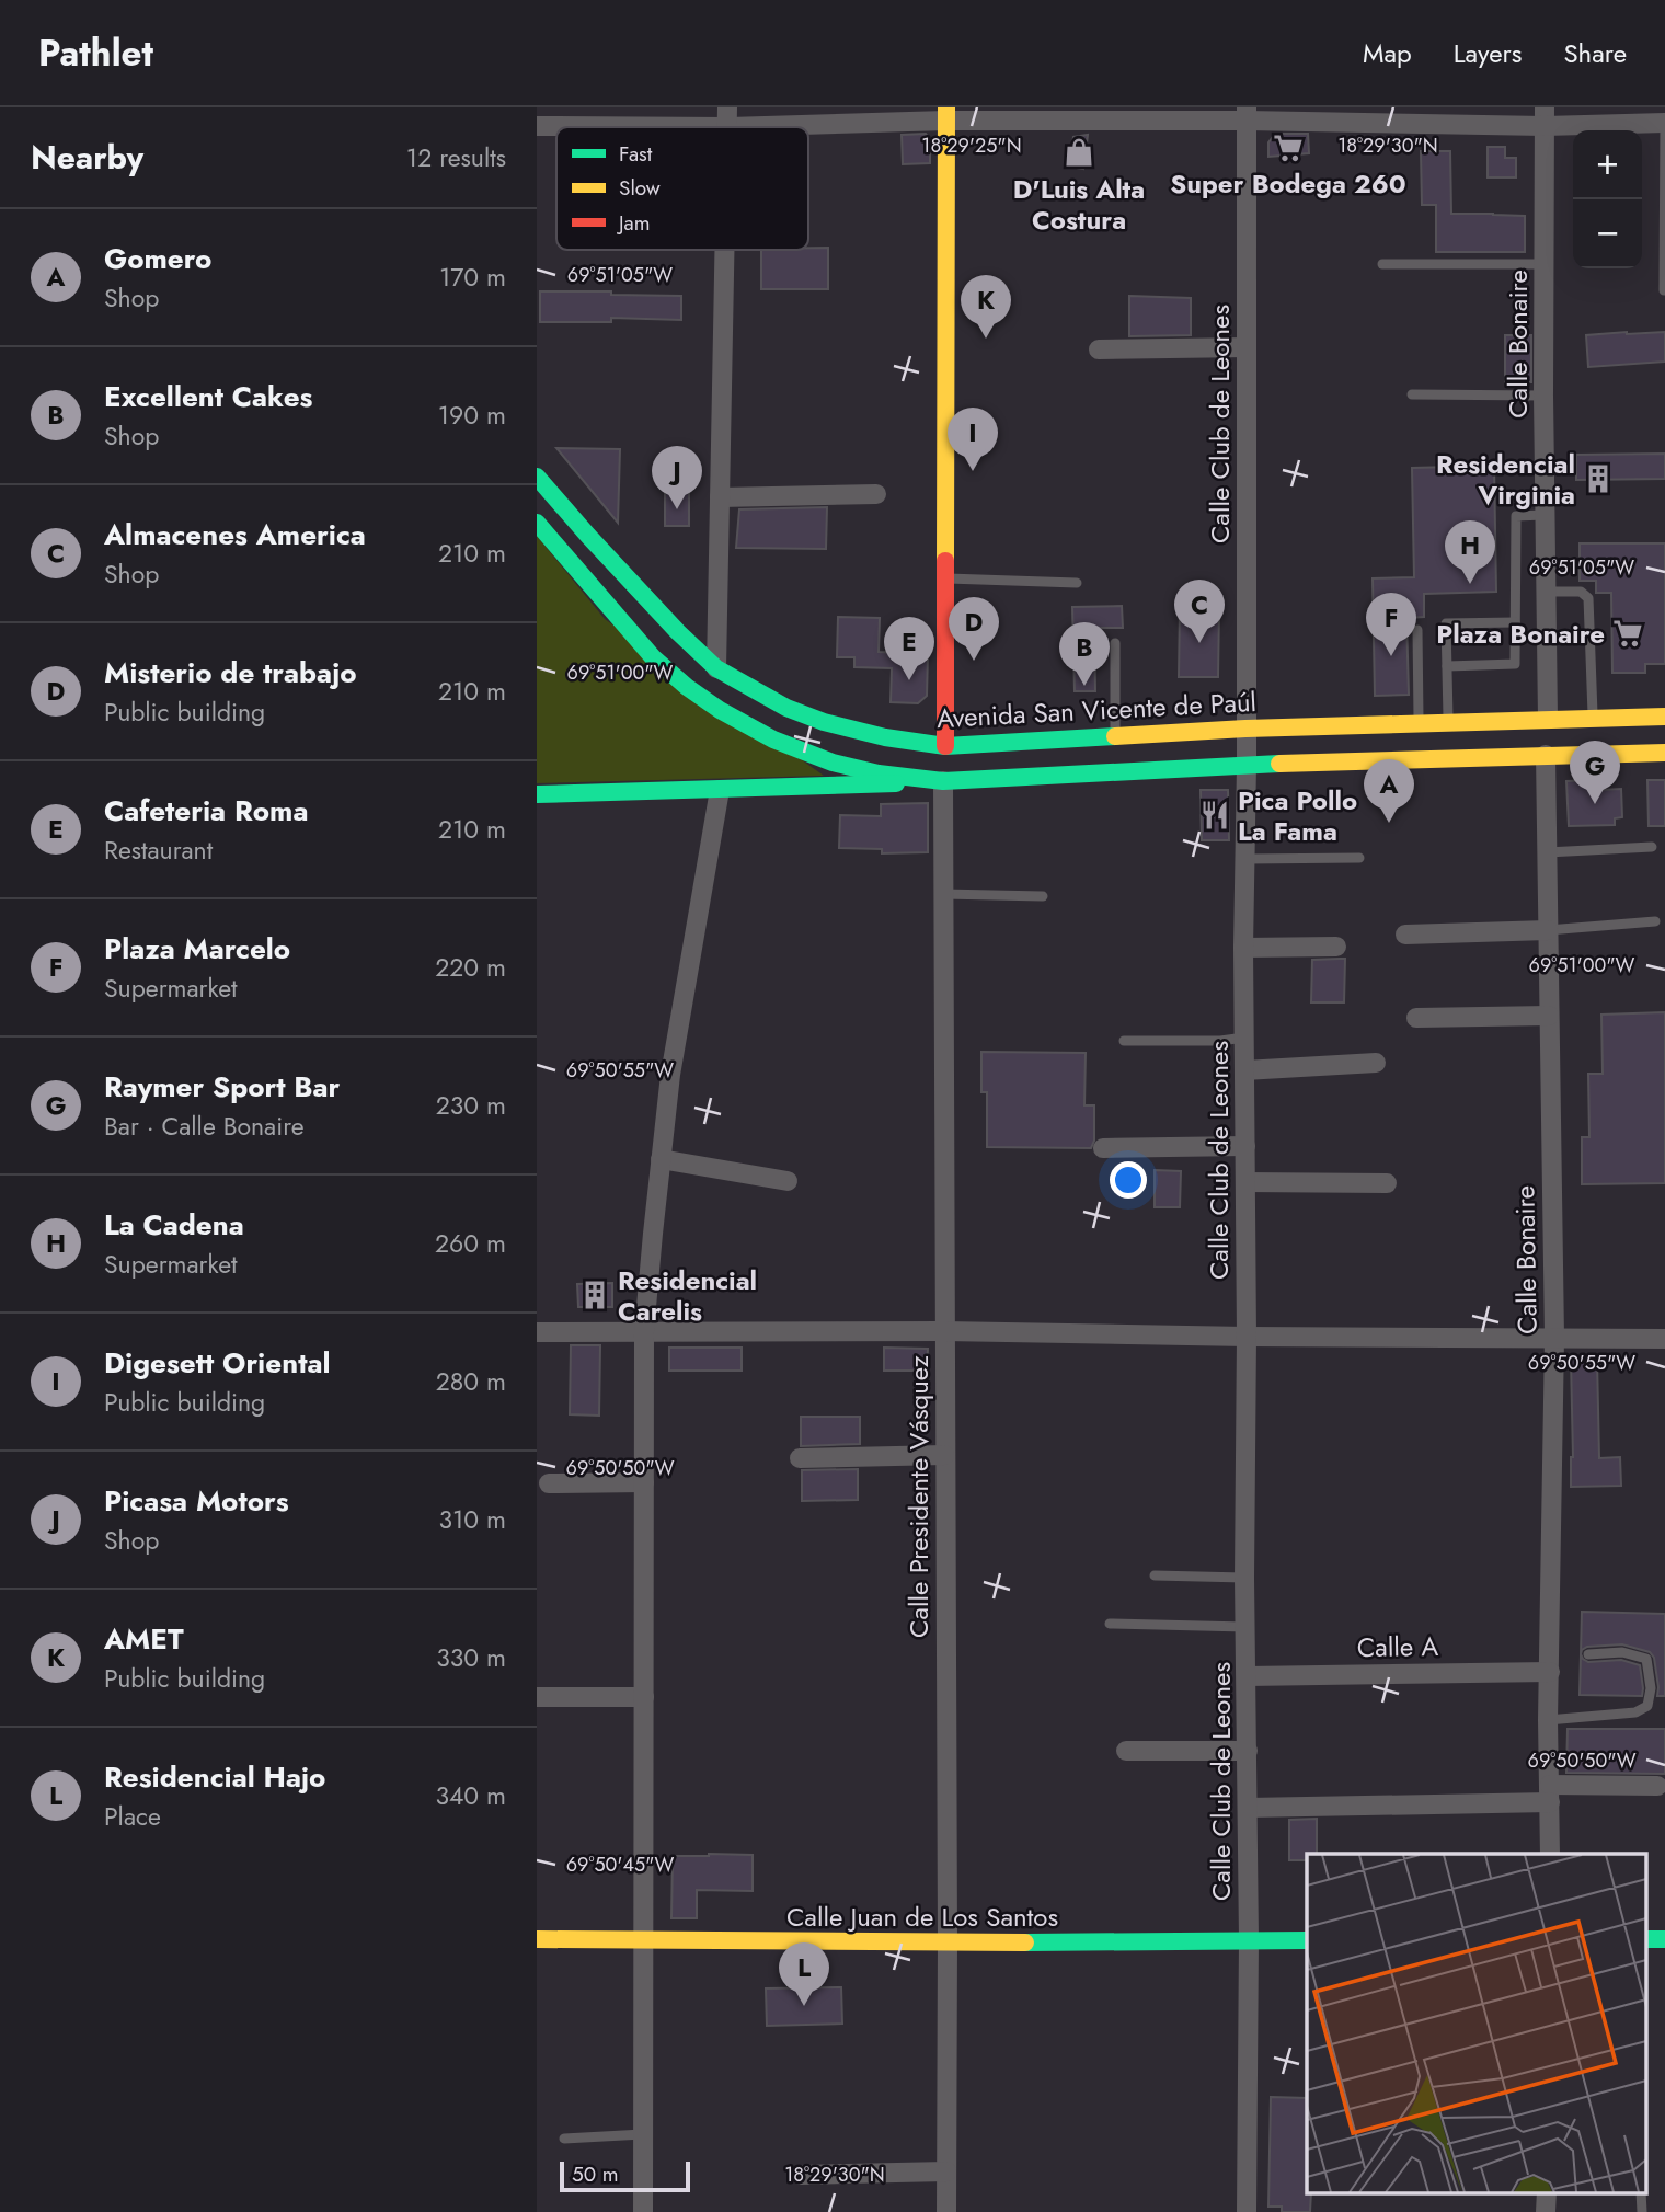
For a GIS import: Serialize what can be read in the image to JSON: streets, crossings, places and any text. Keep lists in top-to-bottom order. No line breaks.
{"streets":{"main road":["Avenida San Vicente de Paúl","Calle Juan de Los Santos"],"street":["Calle Bonaire","Calle Club de Leones","Calle Presidente Vásquez","Calle A"]},"crossings":[["Calle Bonaire","Avenida San Vicente de Paúl"],["Calle Bonaire","Calle A"],["Calle Club de Leones","Avenida San Vicente de Paúl"],["Calle Club de Leones","Calle A"],["Calle Club de Leones","Calle Juan de Los Santos"],["Calle Presidente Vásquez","Calle Juan de Los Santos"]],"places":{"supermarket":["Super Bodega 260","Plaza Bonaire"],"shop":["D'Luis Alta Costura"],"building":["Residencial Virginia","Residencial Carelis"],"restaurant":["Pica Pollo La Fama"]},"legend":["Fast","Slow","Jam"],"scale_bar":"50 m","page":{"header":"Pathlet","nav":["Map","Layers","Share"],"heading":["Nearby","12 results"],"map_buttons":["+","−"],"list":[{"mark":"A","name":"Gomero","note":"Shop","value":"170 m"},{"mark":"B","name":"Excellent Cakes","note":"Shop","value":"190 m"},{"mark":"C","name":"Almacenes America","note":"Shop","value":"210 m"},{"mark":"D","name":"Misterio de trabajo","note":"Public building","value":"210 m"},{"mark":"E","name":"Cafeteria Roma","note":"Restaurant","value":"210 m"},{"mark":"F","name":"Plaza Marcelo","note":"Supermarket","value":"220 m"},{"mark":"G","name":"Raymer Sport Bar","note":"Bar · Calle Bonaire","value":"230 m"},{"mark":"H","name":"La Cadena","note":"Supermarket","value":"260 m"},{"mark":"I","name":"Digesett Oriental","note":"Public building","value":"280 m"},{"mark":"J","name":"Picasa Motors","note":"Shop","value":"310 m"},{"mark":"K","name":"AMET","note":"Public building","value":"330 m"},{"mark":"L","name":"Residencial Hajo","note":"Place","value":"340 m"}],"pins":["K","I","J","H","C","F","D","E","B","G","A","L"],"scale":"50 m"},"coordinates":["18°29'25\"N","18°29'30\"N","69°51'05\"W","69°51'00\"W","69°50'55\"W","69°50'50\"W","69°50'45\"W"]}
